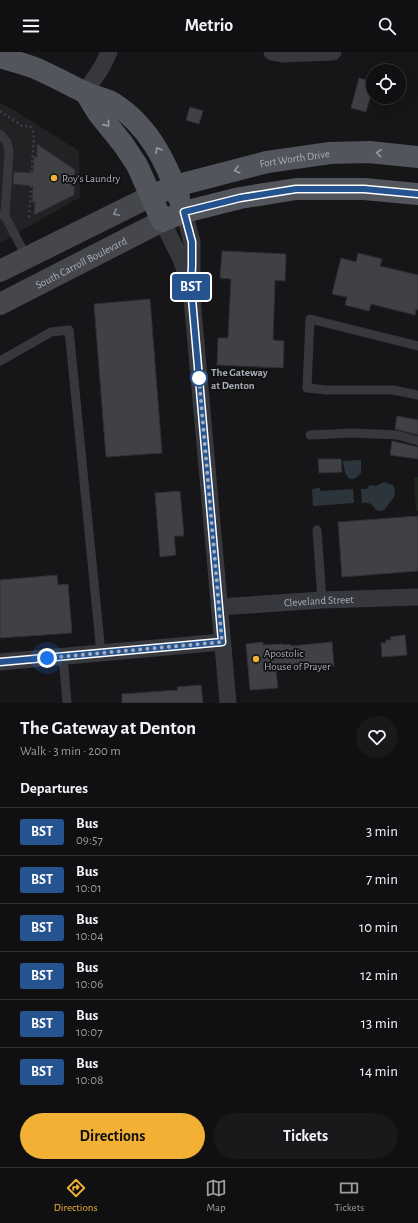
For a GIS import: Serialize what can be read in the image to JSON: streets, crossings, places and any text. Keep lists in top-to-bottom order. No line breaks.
{"streets":{"main road":["Fort Worth Drive","South Carroll Boulevard"],"street":["Cleveland Street"]},"places":["Roy's Laundry","The Gateway at Denton","Apostolic House of Prayer"],"lines":["bus line BST"],"page":{"header":"Metrio","on_map":"BST","heading":[["The Gateway at Denton","Walk · 3 min · 200 m"],"Departures"],"list":[{"mark":"BST","name":"Bus","note":"09:57","value":"3 min"},{"mark":"BST","name":"Bus","note":"10:01","value":"7 min"},{"mark":"BST","name":"Bus","note":"10:04","value":"10 min"},{"mark":"BST","name":"Bus","note":"10:06","value":"12 min"},{"mark":"BST","name":"Bus","note":"10:07","value":"13 min"},{"mark":"BST","name":"Bus","note":"10:08","value":"14 min"}],"buttons":["Directions","Tickets"],"tabs":["Directions","Map","Tickets"]}}
